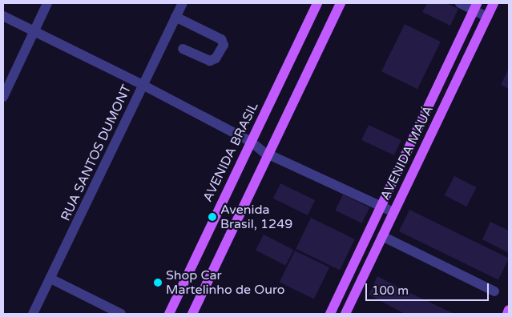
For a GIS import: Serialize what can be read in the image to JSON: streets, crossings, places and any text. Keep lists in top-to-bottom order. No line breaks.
{"streets":{"main road":["AVENIDA BRASIL","AVENIDA MAUÁ"],"street":["RUA SANTOS DUMONT"]},"places":["Avenida Brasil, 1249","Shop Car Martelinho de Ouro"],"scale_bar":"100 m"}
